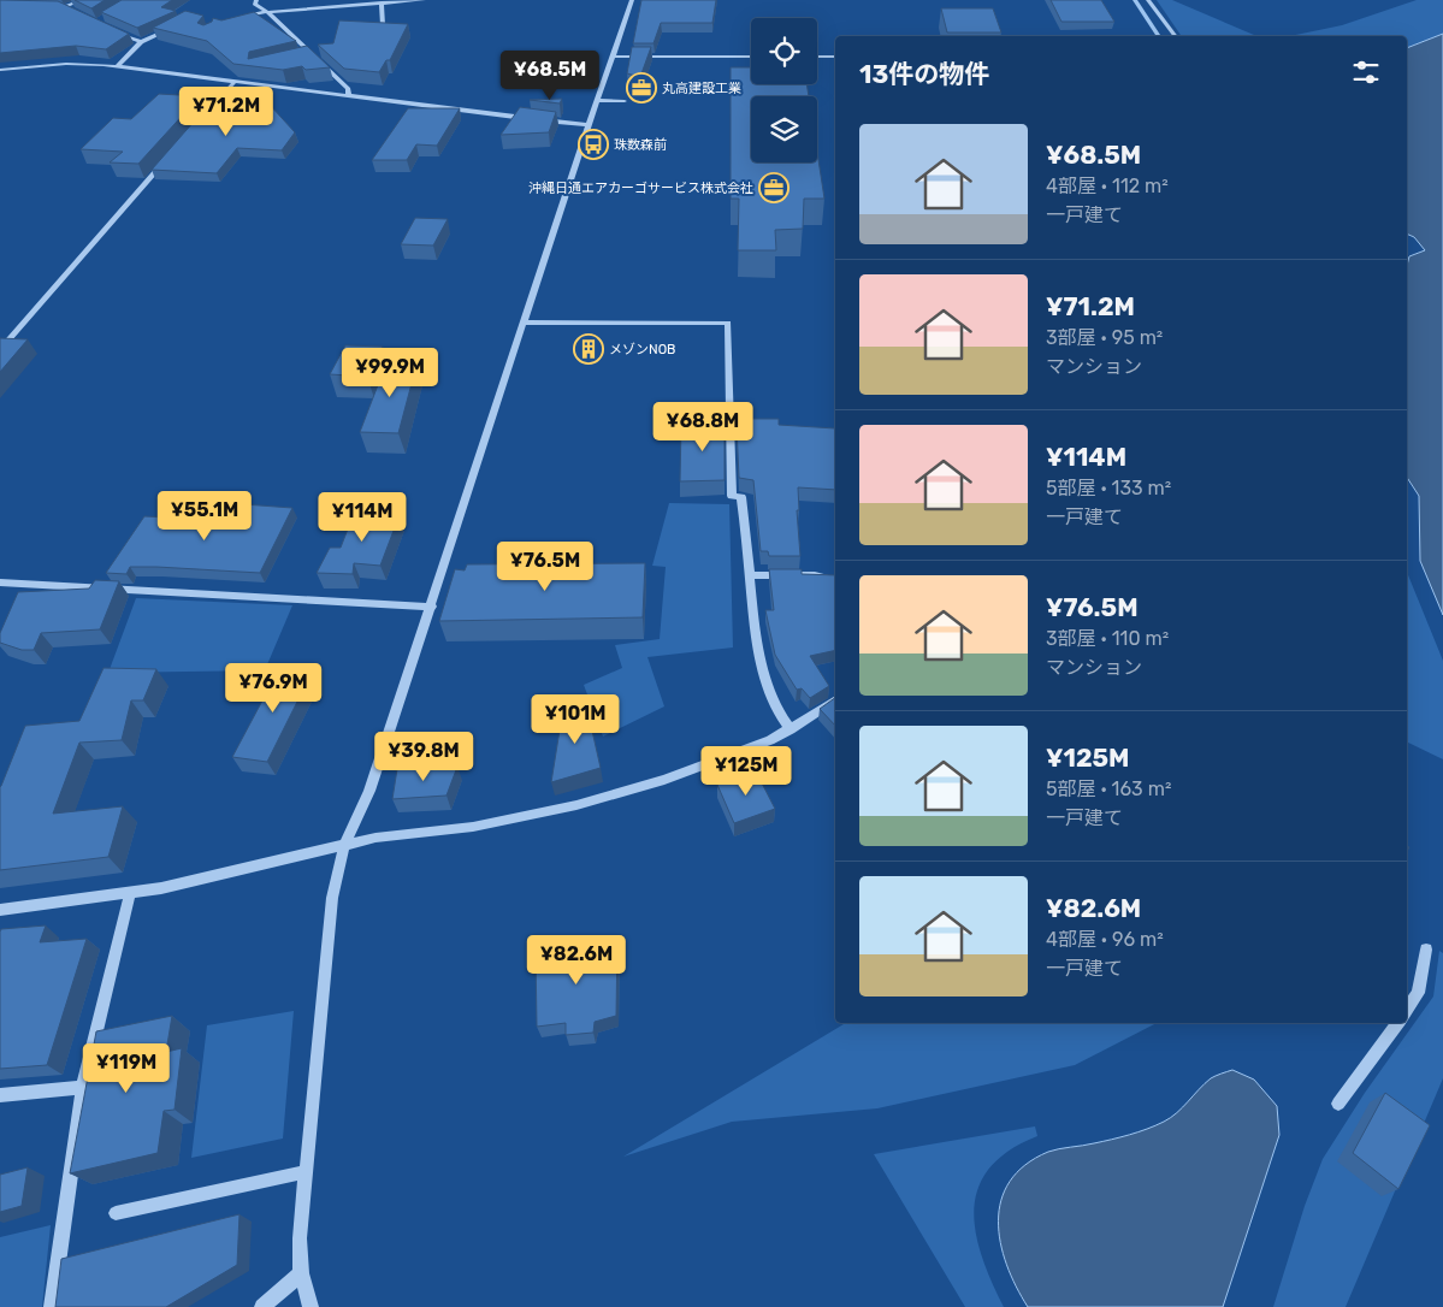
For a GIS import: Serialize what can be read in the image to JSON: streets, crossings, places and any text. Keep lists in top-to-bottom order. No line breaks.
{"places":{"office":["丸高建設工業","沖縄日通エアカーゴサービス株式会社"],"bus stop":["珠数森前"],"building":["メゾンNOB"]},"page":{"heading":"13件の物件","price":["¥68.5M","¥71.2M","¥99.9M","¥68.8M","¥55.1M","¥114M","¥76.5M","¥76.9M","¥101M","¥39.8M","¥125M","¥82.6M","¥119M"],"list":[{"name":"¥68.5M","note":"4部屋 · 112 m² · 一戸建て"},{"name":"¥71.2M","note":"3部屋 · 95 m² · マンション"},{"name":"¥114M","note":"5部屋 · 133 m² · 一戸建て"},{"name":"¥76.5M","note":"3部屋 · 110 m² · マンション"},{"name":"¥125M","note":"5部屋 · 163 m² · 一戸建て"},{"name":"¥82.6M","note":"4部屋 · 96 m² · 一戸建て"}]}}
